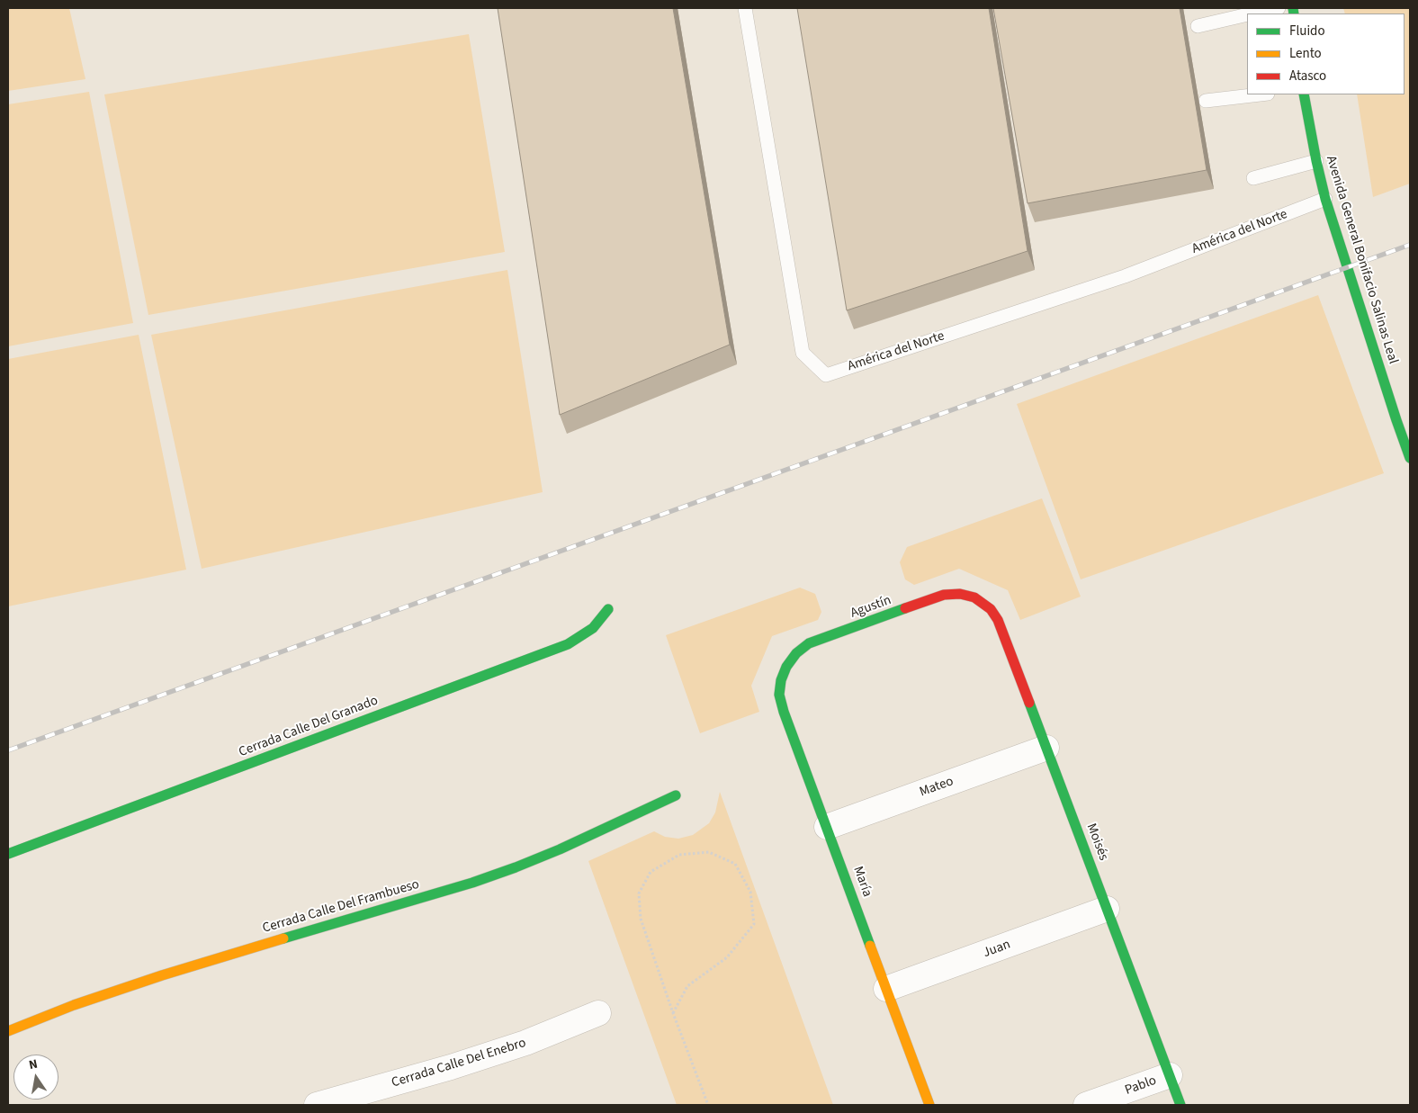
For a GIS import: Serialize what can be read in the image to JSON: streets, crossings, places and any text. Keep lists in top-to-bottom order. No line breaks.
{"streets":{"street":["Avenida General Bonifacio Salinas Leal","Agustín","Cerrada Calle Del Granado","Mateo","Moisés","María","Cerrada Calle Del Frambueso","Juan","Cerrada Calle Del Enebro","Pablo"],"lane":["América del Norte"]},"crossings":[["América del Norte","Avenida General Bonifacio Salinas Leal"],["Agustín","Moisés"],["Agustín","María"],["Mateo","Moisés"],["Mateo","María"],["Moisés","Juan"],["Moisés","Pablo"],["María","Juan"]],"legend":["Fluido","Lento","Atasco"],"north":"top"}
